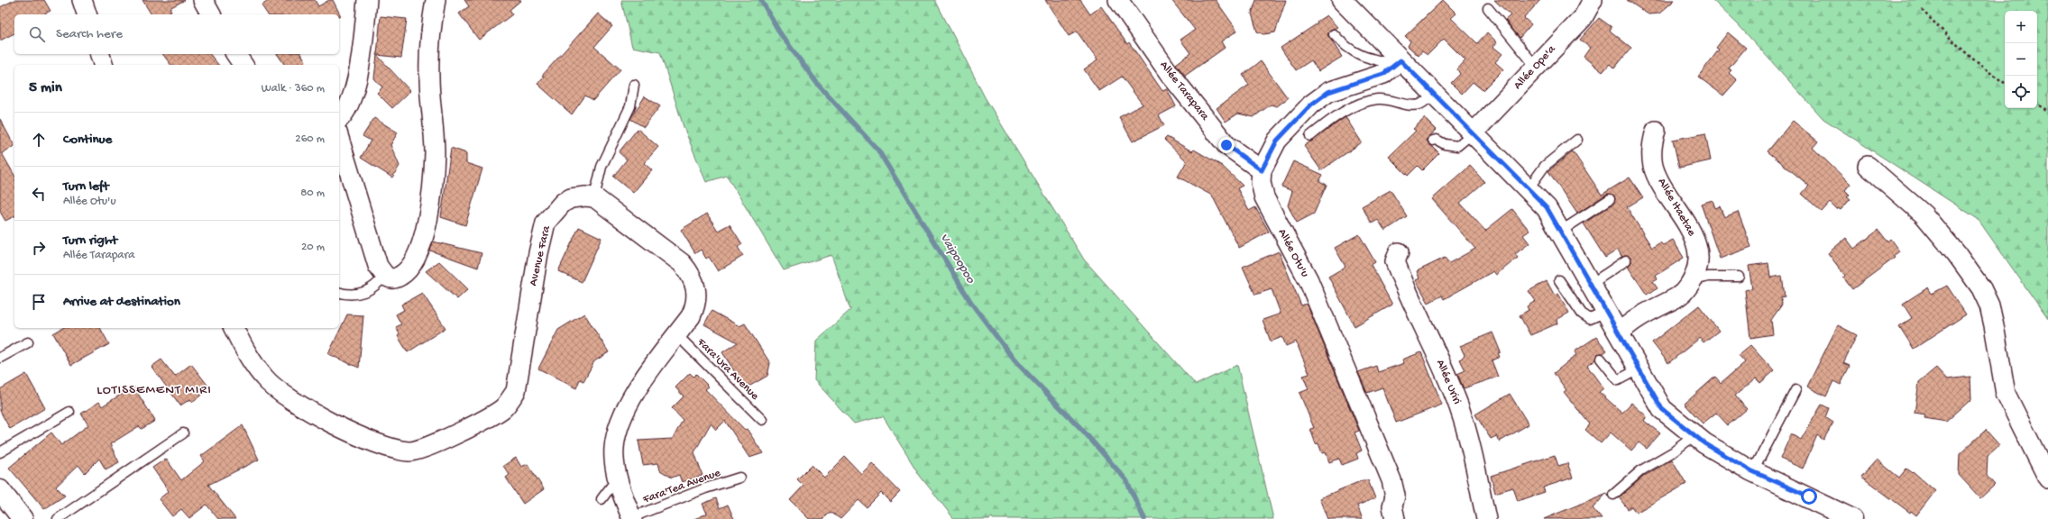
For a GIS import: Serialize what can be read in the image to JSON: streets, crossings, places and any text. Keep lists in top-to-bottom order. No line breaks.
{"streets":{"street":["Allée Ope'a","Allée Tarapara","Allée Itaetae","Allée Otu'u","Avenue Fara","Allée Uriri"],"lane":["Fara'Ura Avenue","Fara'Tea Avenue"]},"crossings":[["Allée Tarapara","Allée Otu'u"]],"districts":["LOTISSEMENT MIRI"],"water":["Vaipoopoo"],"page":{"map_buttons":["+","−"],"search":"Search here","heading":["5 min","Walk · 360 m"],"list":[["Continue","260 m"],["Turn left","Allée Otu'u","80 m"],["Turn right","Allée Tarapara","20 m"],"Arrive at destination"]}}
